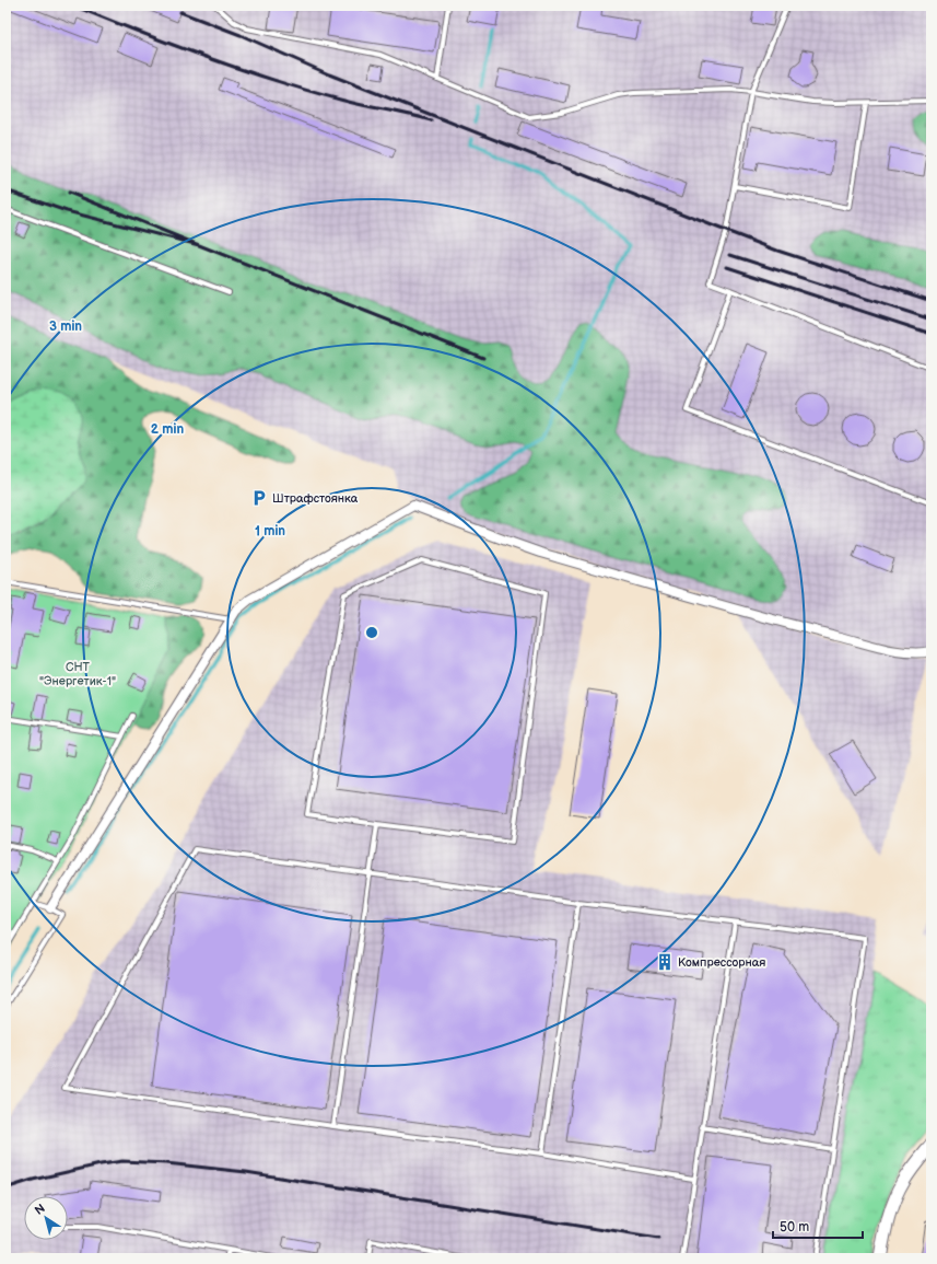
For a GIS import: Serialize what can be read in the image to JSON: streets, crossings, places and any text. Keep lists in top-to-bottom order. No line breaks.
{"parks":["СНТ \"Энергетик-1\""],"places":{"parking":["Штрафстоянка"],"building":["Компрессорная"]},"scale_bar":"50 m","north":"top left","rings":["3 min","2 min","1 min"]}
